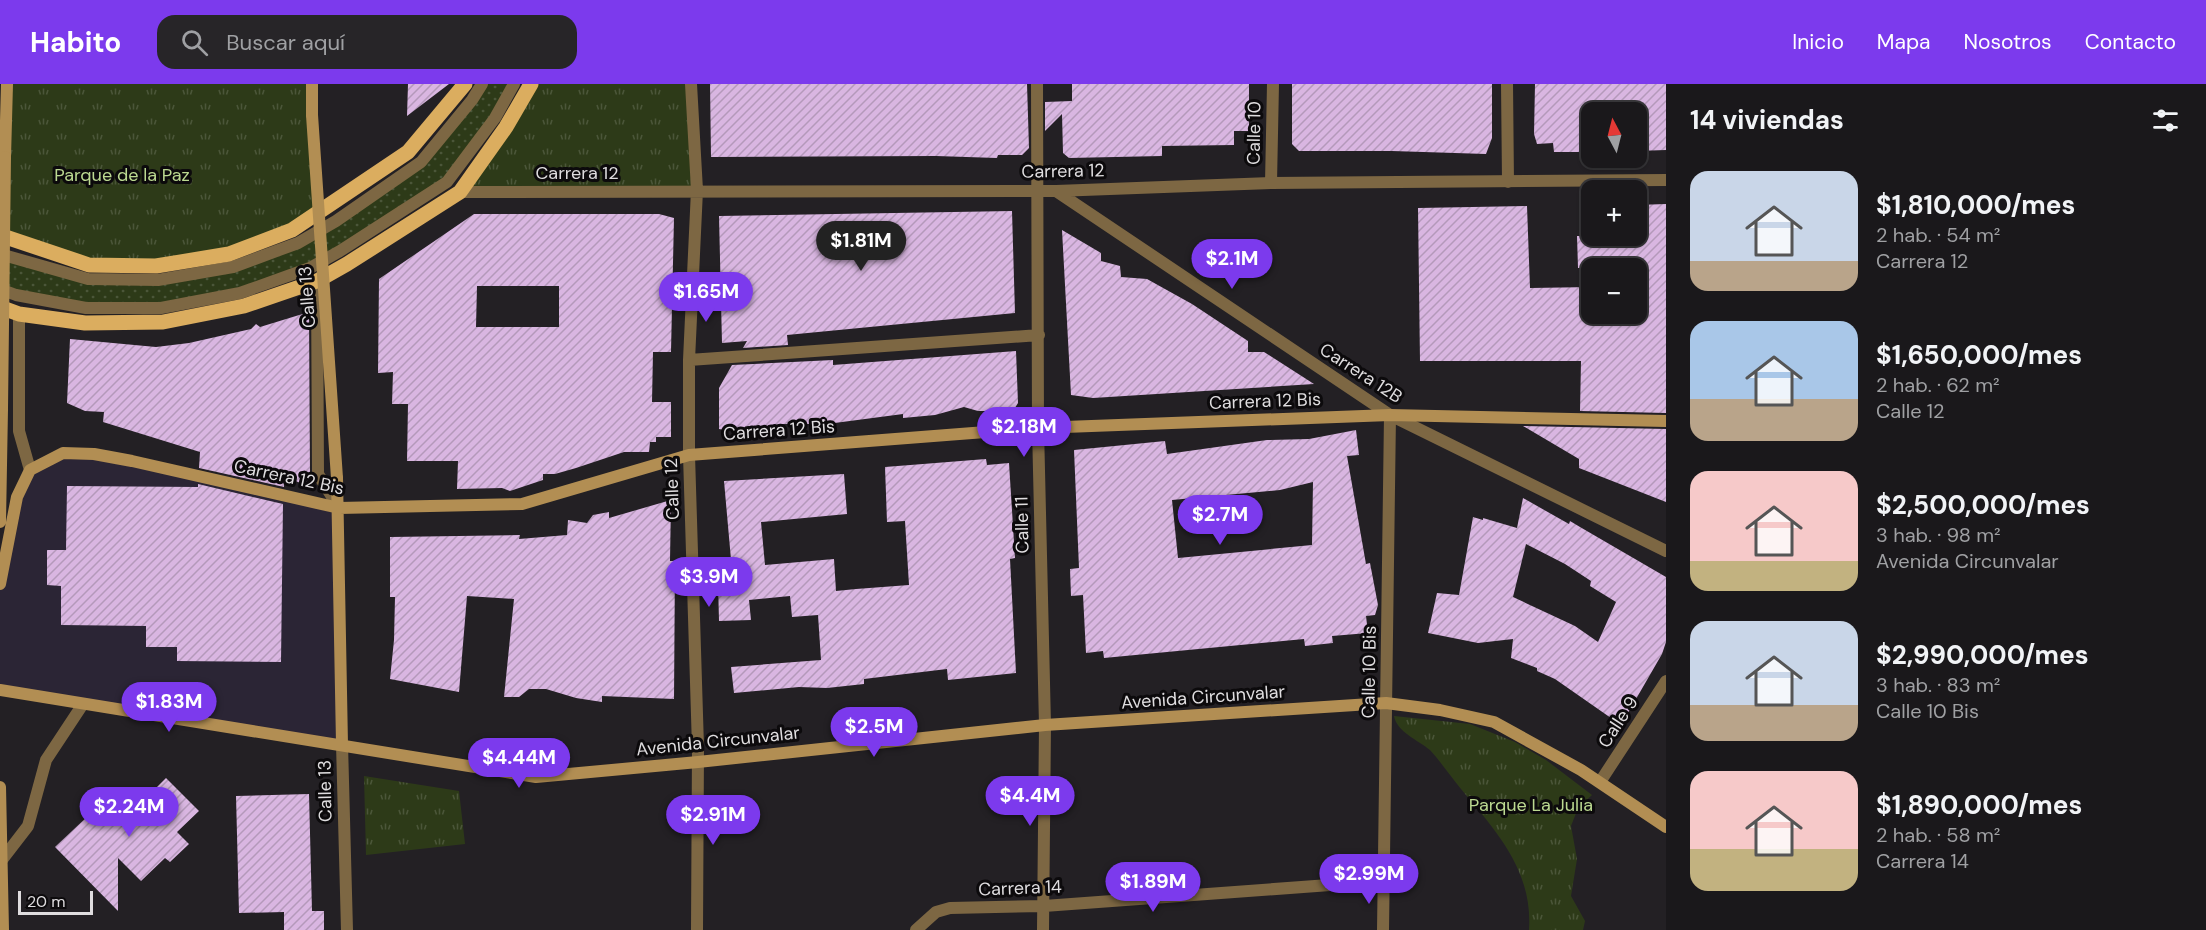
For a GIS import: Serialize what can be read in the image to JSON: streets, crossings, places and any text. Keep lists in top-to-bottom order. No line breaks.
{"streets":{"street":["Calle 10","Carrera 12","Calle 13","Carrera 12B","Carrera 12 Bis","Calle 12","Calle 11","Calle 10 Bis","Avenida Circunvalar","Calle 9","Carrera 14"]},"crossings":[["Calle 10","Carrera 12"],["Carrera 12","Carrera 12B"],["Carrera 12","Calle 12"],["Carrera 12","Calle 11"],["Calle 13","Carrera 12 Bis"],["Calle 13","Avenida Circunvalar"],["Carrera 12B","Carrera 12 Bis"],["Carrera 12B","Calle 10 Bis"],["Carrera 12 Bis","Calle 12"],["Carrera 12 Bis","Calle 11"],["Carrera 12 Bis","Calle 10 Bis"],["Calle 12","Avenida Circunvalar"],["Calle 11","Avenida Circunvalar"],["Calle 11","Carrera 14"],["Calle 10 Bis","Avenida Circunvalar"],["Calle 10 Bis","Carrera 14"],["Avenida Circunvalar","Calle 9"]],"parks":["Parque de la Paz","Parque La Julia"],"scale_bar":"20 m","north":"top","page":{"header":"Habito","search":"Buscar aquí","nav":["Inicio","Mapa","Nosotros","Contacto"],"heading":"14 viviendas","map_buttons":["+","−"],"list":[{"name":"$1,810,000/mes","note":"2 hab. · 54 m² · Carrera 12"},{"name":"$1,650,000/mes","note":"2 hab. · 62 m² · Calle 12"},{"name":"$2,500,000/mes","note":"3 hab. · 98 m² · Avenida Circunvalar"},{"name":"$2,990,000/mes","note":"3 hab. · 83 m² · Calle 10 Bis"},{"name":"$1,890,000/mes","note":"2 hab. · 58 m² · Carrera 14"}],"price":["$1.81M","$2.1M","$1.65M","$2.18M","$2.7M","$3.9M","$1.83M","$2.5M","$4.44M","$4.4M","$2.24M","$2.91M","$2.99M","$1.89M"],"scale":"20 m"}}
